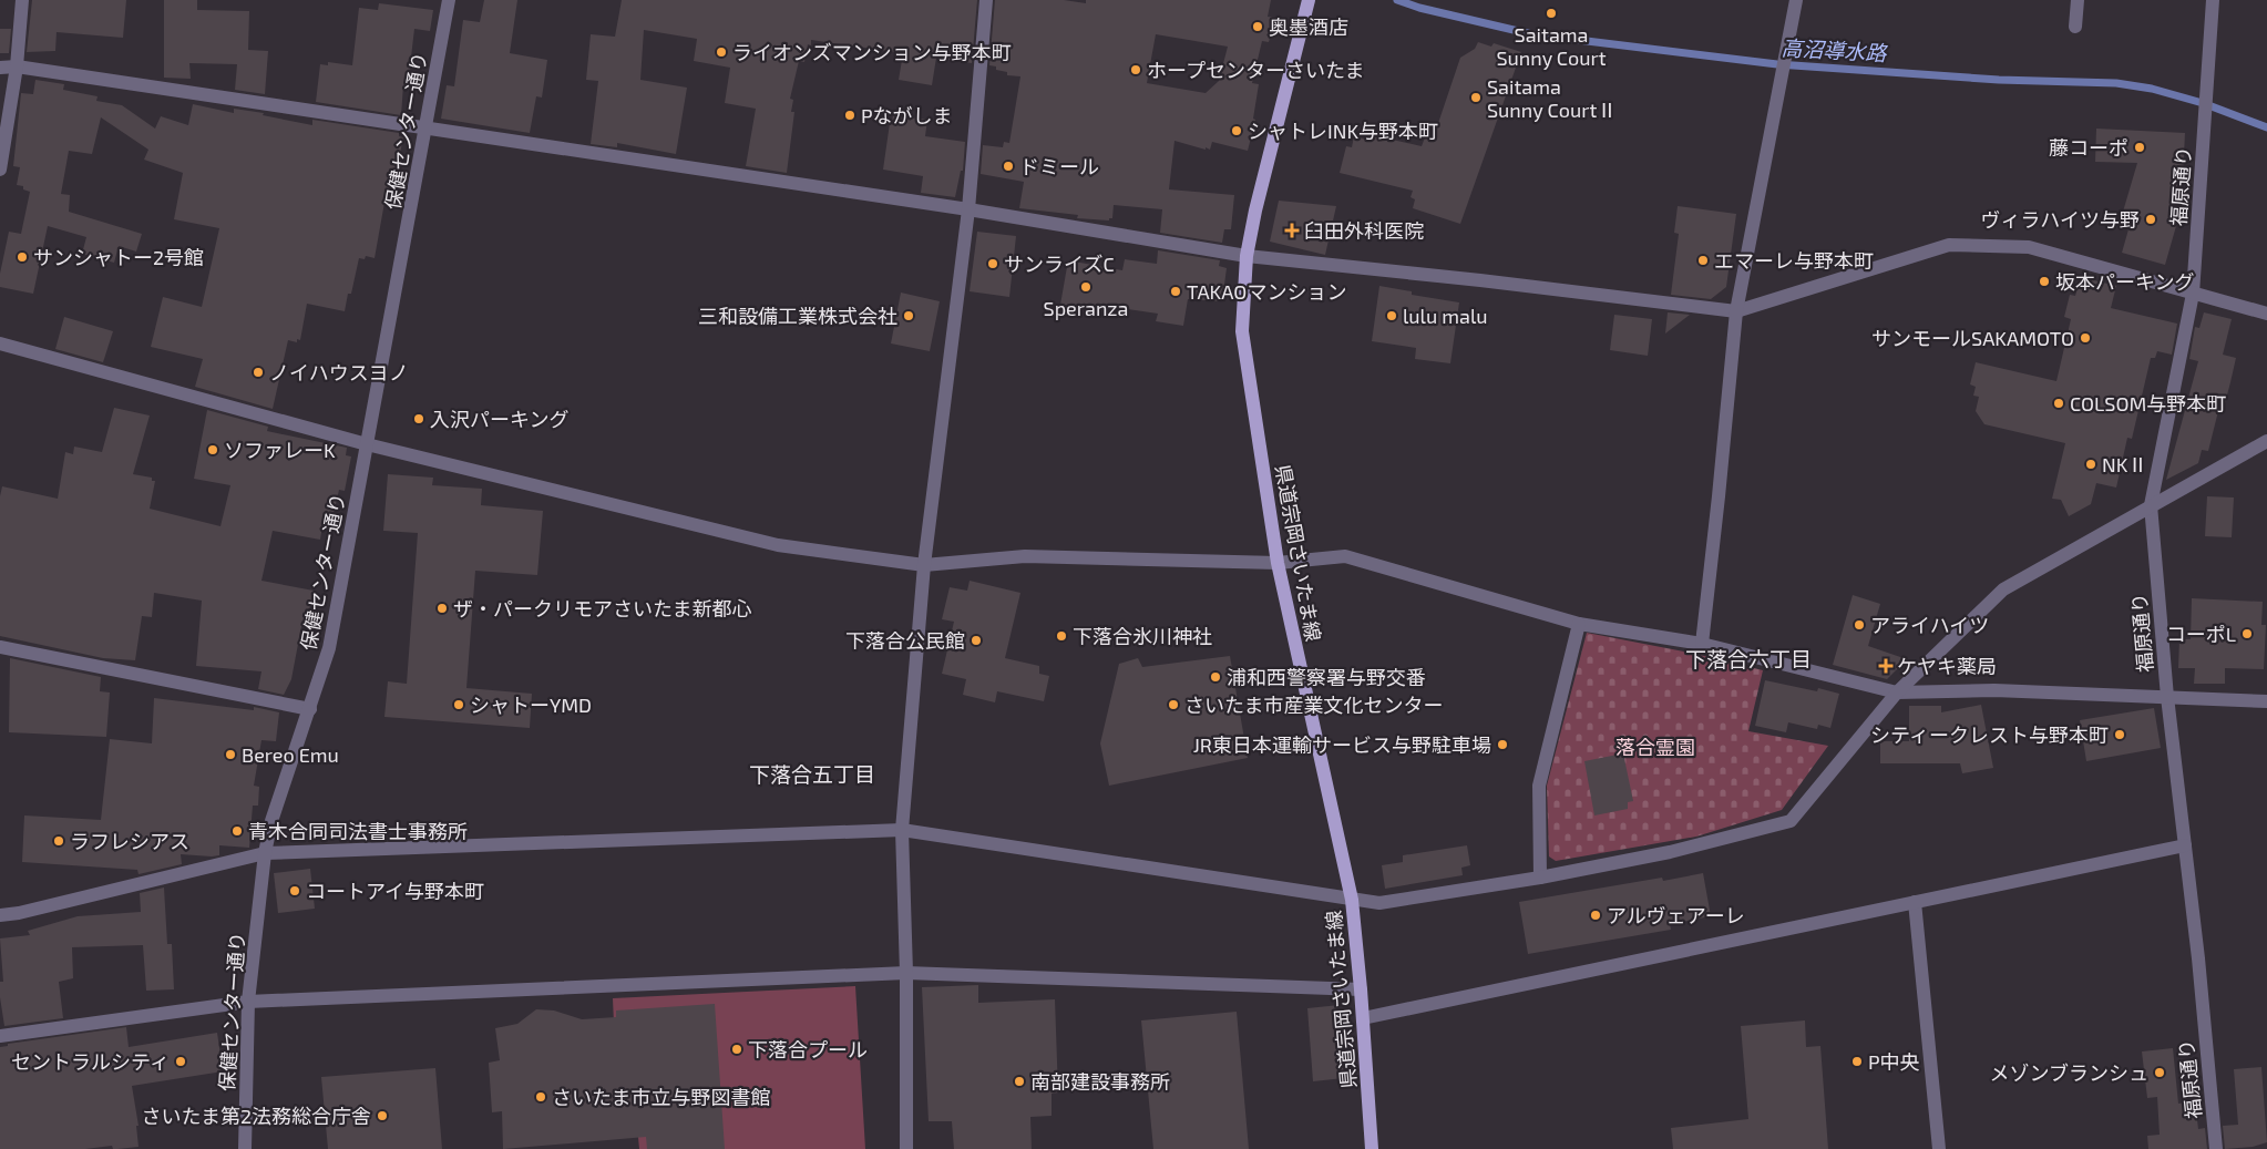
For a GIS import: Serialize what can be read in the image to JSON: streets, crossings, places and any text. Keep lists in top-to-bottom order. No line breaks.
{"streets":{"main road":["県道宗岡さいたま線"],"street":["保健センター通り","福原通り"]},"districts":["下落合六丁目","下落合五丁目"],"water":["高沼導水路"],"parks":["落合霊園"],"places":{"other":["Saitama Sunny Court","奥墨酒店","ライオンズマンション与野本町","ホープセンターさいたま","Saitama Sunny CourtⅡ","Pながしま","シャトレINK与野本町","藤コーポ","ドミール","ヴィラハイツ与野","サンシャトー2号館","エマーレ与野本町","サンライズC","坂本パーキング","Speranza","TAKAOマンション","三和設備工業株式会社","lulu malu","サンモールSAKAMOTO","ノイハウスヨノ","COLSOM与野本町","入沢パーキング","ソファレーK","NKⅡ","ザ・パークリモアさいたま新都心","アライハイツ","コーポL","下落合氷川神社","下落合公民館","浦和西警察署与野交番","シャトーYMD","さいたま市産業文化センター","シティークレスト与野本町","JR東日本運輸サービス与野駐車場","Bereo Emu","青木合同司法書士事務所","ラフレシアス","コートアイ与野本町","アルヴェアーレ","下落合プール","セントラルシティ","P中央","メゾンブランシュ","南部建設事務所","さいたま市立与野図書館","さいたま第2法務総合庁舎"],"health":["臼田外科医院","ケヤキ薬局"]}}
